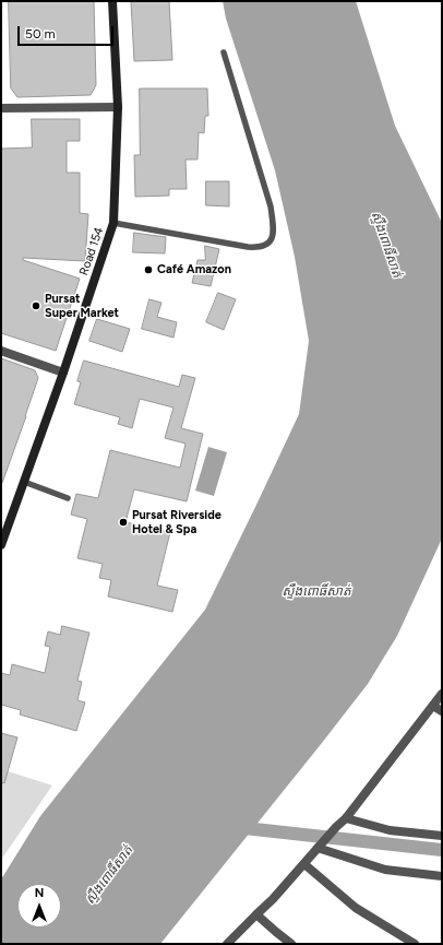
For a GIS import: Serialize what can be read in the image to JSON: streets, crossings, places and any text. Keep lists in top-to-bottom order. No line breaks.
{"streets":{"main road":["Road 154"]},"water":["ស្ទឹងពោធិ៍សាត់"],"places":["Café Amazon","Pursat Super Market","Pursat Riverside Hotel & Spa"],"scale_bar":"50 m","north":"top"}
